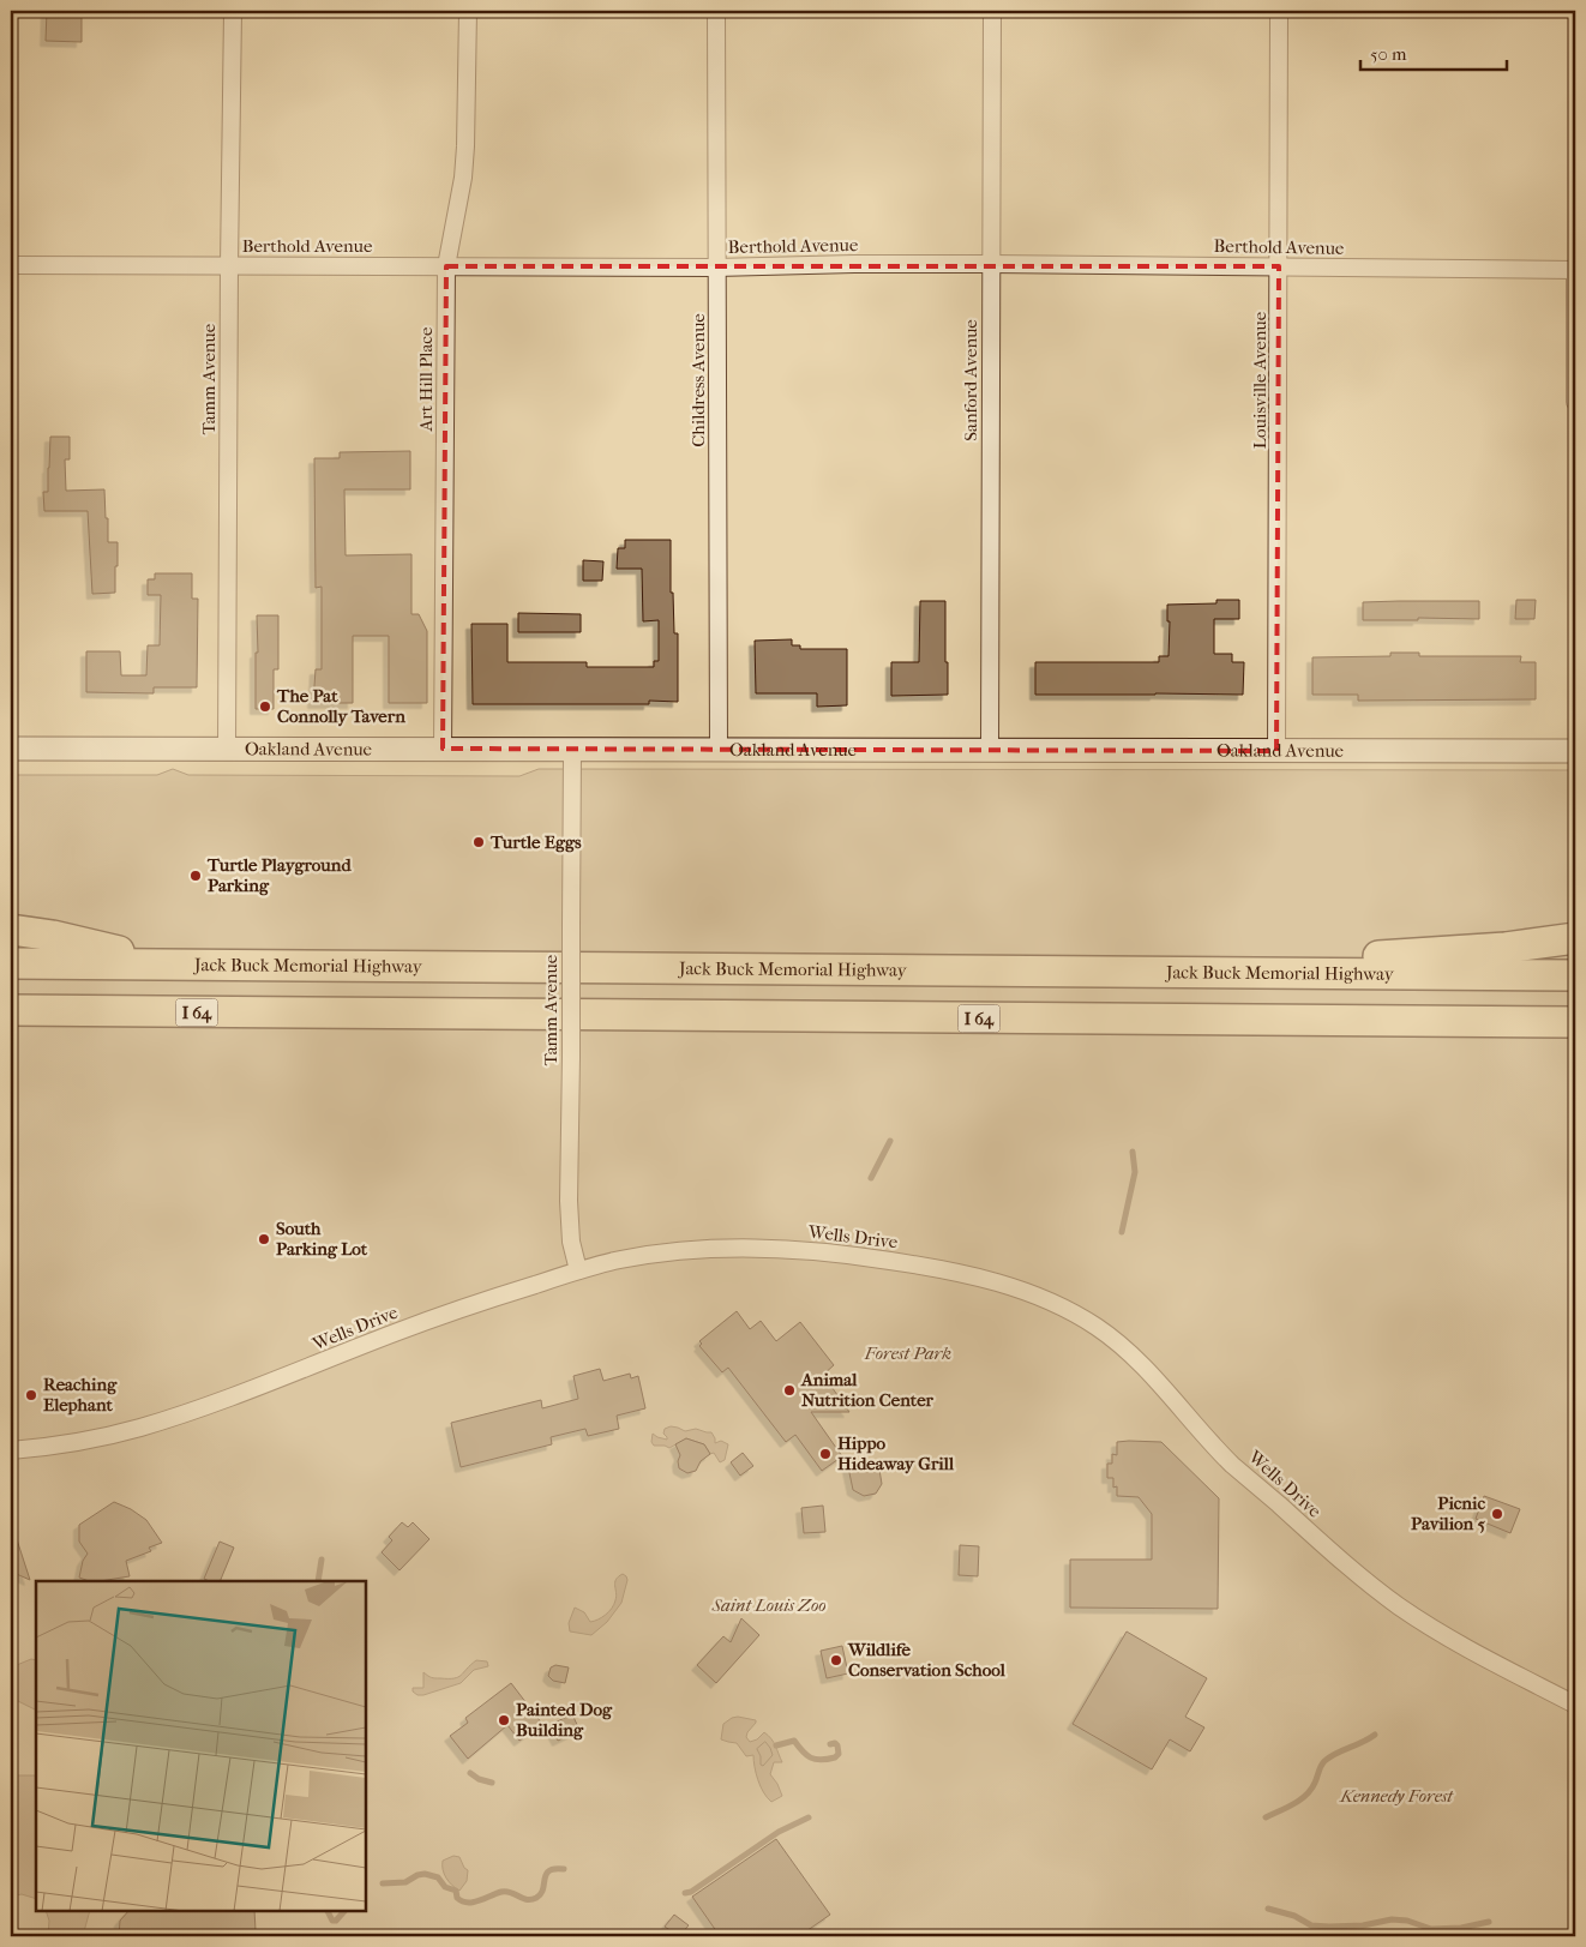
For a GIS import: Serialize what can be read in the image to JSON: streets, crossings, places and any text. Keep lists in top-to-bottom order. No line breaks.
{"streets":{"highway":["Jack Buck Memorial Highway","I 64"],"street":["Berthold Avenue","Tamm Avenue","Art Hill Place","Childress Avenue","Sanford Avenue","Louisville Avenue","Oakland Avenue","Wells Drive"]},"crossings":[["Berthold Avenue","Tamm Avenue"],["Berthold Avenue","Art Hill Place"],["Berthold Avenue","Childress Avenue"],["Berthold Avenue","Sanford Avenue"],["Berthold Avenue","Louisville Avenue"],["Tamm Avenue","Oakland Avenue"],["Tamm Avenue","Wells Drive"],["Art Hill Place","Oakland Avenue"],["Childress Avenue","Oakland Avenue"],["Sanford Avenue","Oakland Avenue"],["Louisville Avenue","Oakland Avenue"]],"parks":["Forest Park","Saint Louis Zoo","Kennedy Forest"],"places":["The Pat Connolly Tavern","Turtle Eggs","Turtle Playground Parking","South Parking Lot","Animal Nutrition Center","Reaching Elephant","Hippo Hideaway Grill","Picnic Pavilion 5","Wildlife Conservation School","Painted Dog Building"],"scale_bar":"50 m"}
